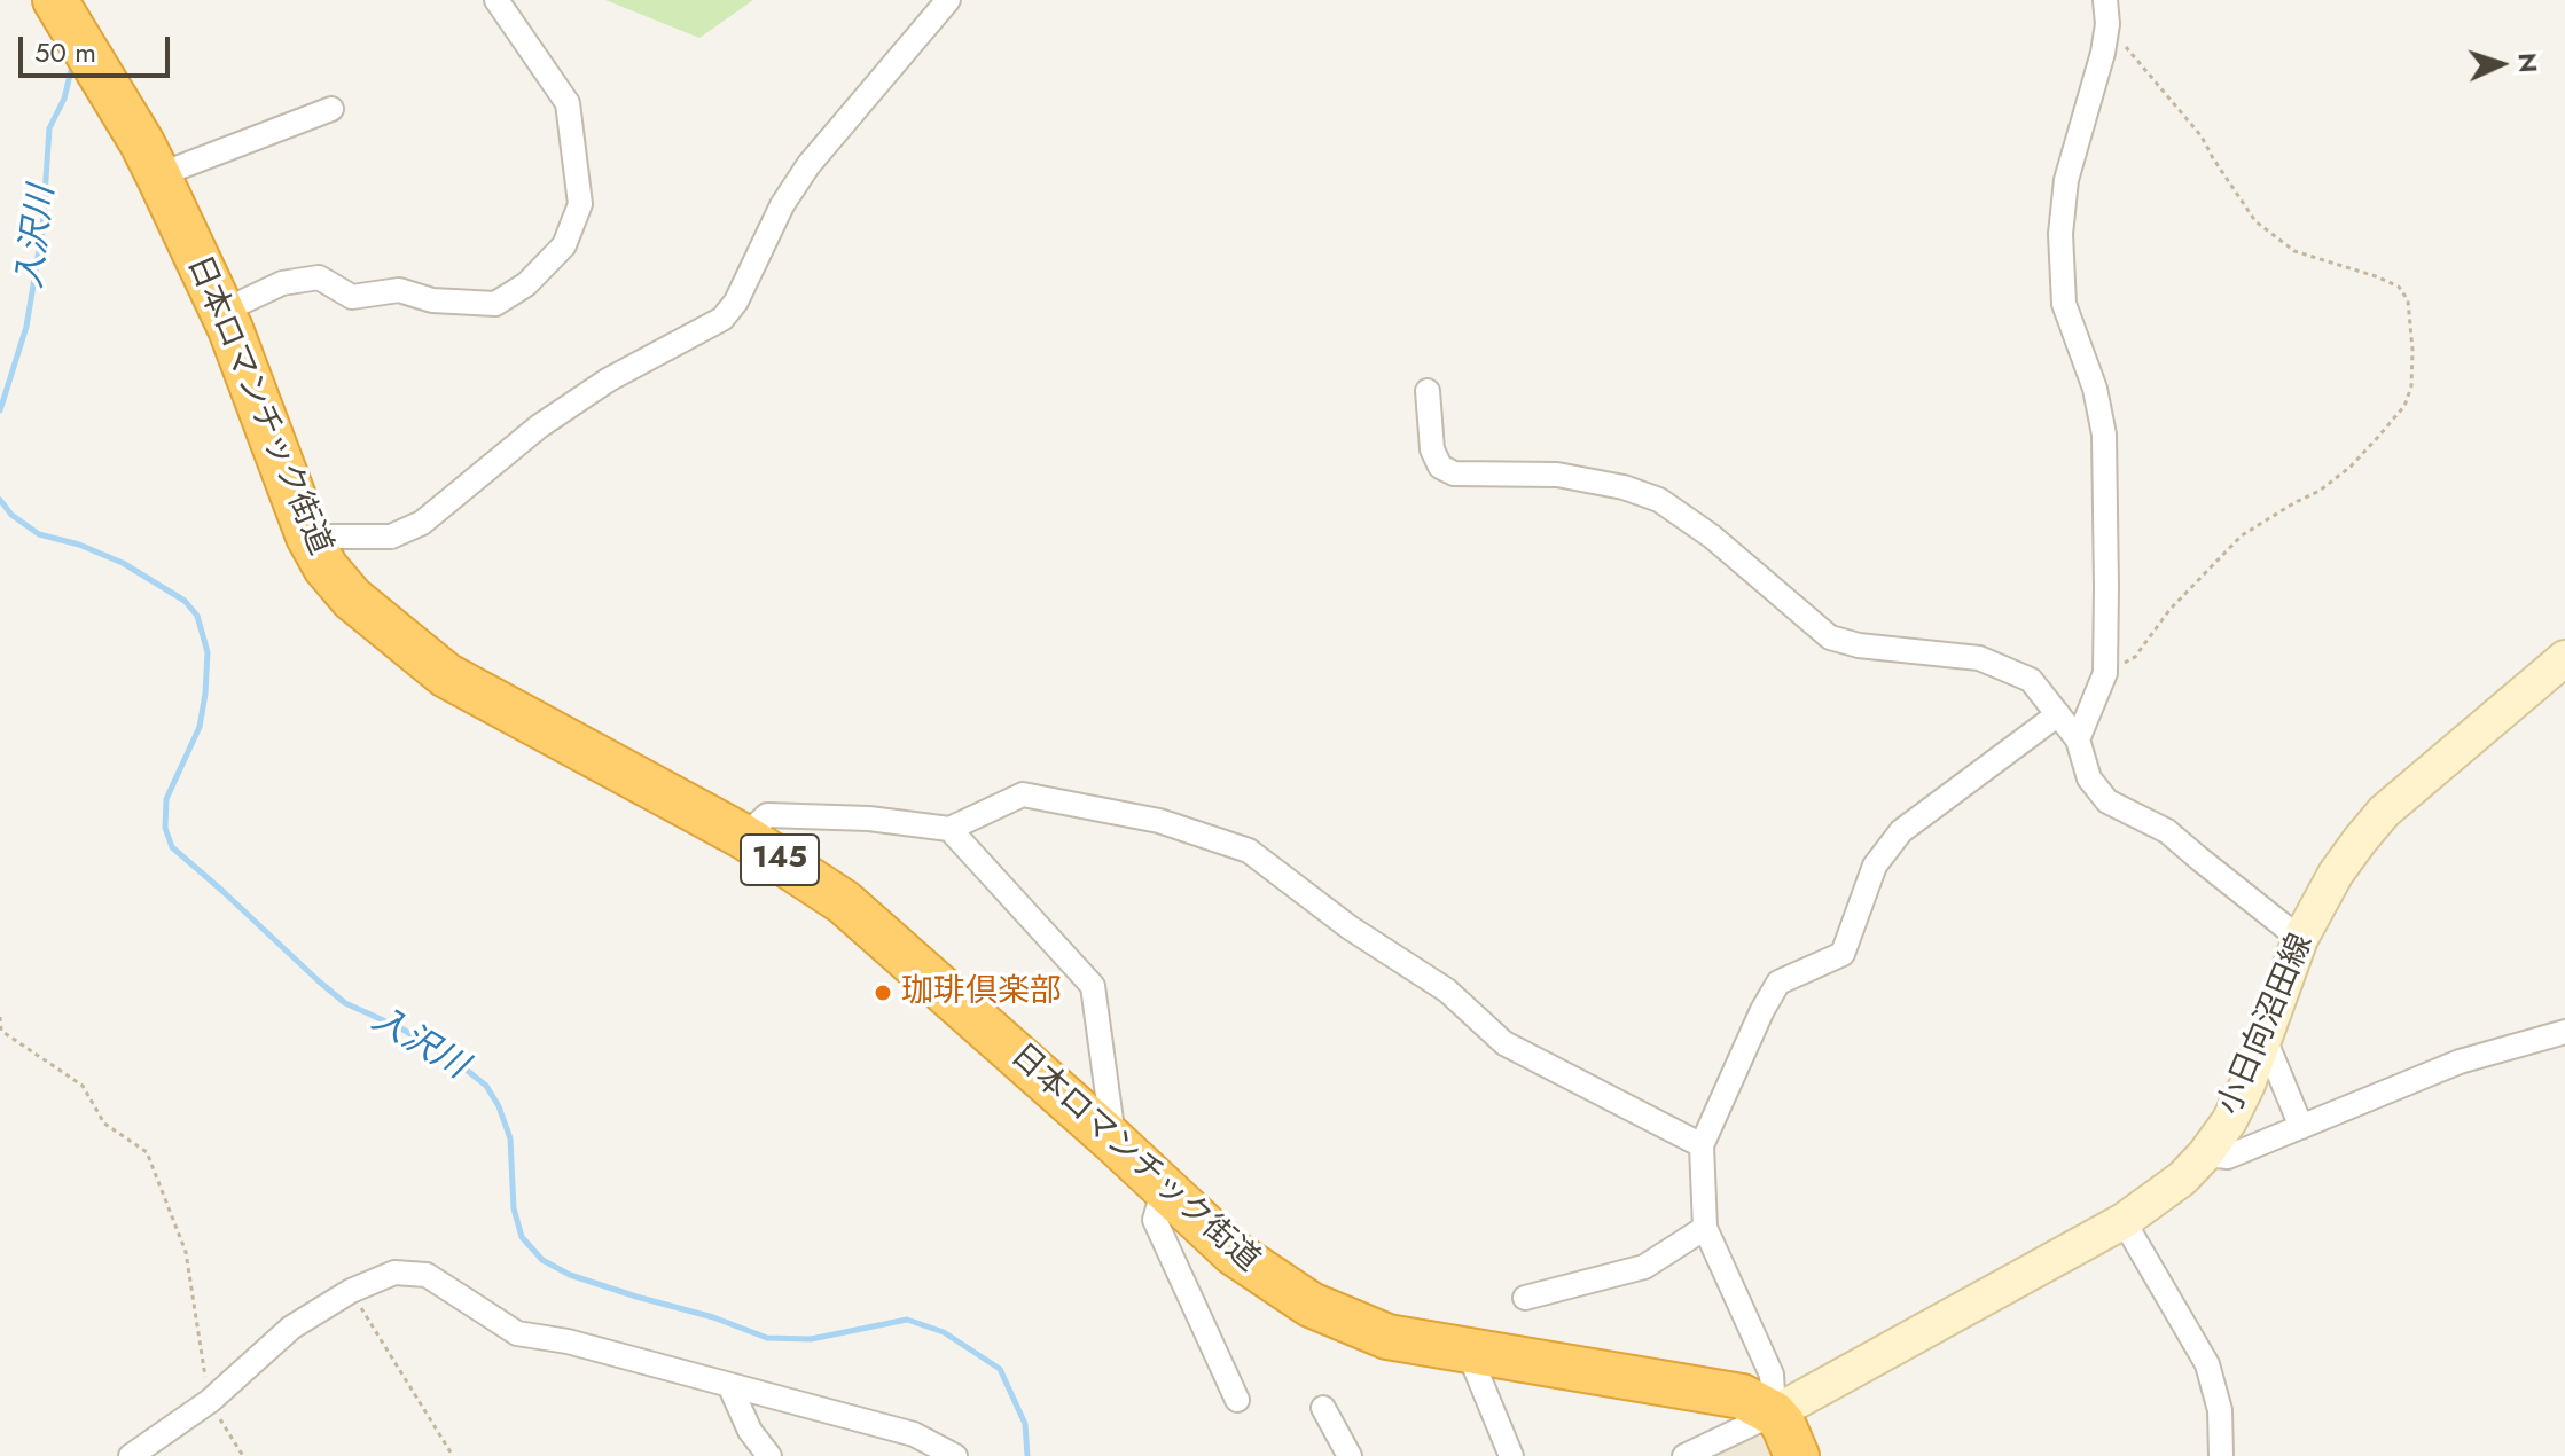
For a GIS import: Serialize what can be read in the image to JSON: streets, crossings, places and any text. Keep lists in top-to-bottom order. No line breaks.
{"streets":{"highway":["日本ロマンチック街道","145"],"main road":["小日向沼田線"]},"crossings":[["日本ロマンチック街道","小日向沼田線"]],"water":["入沢川"],"places":["珈琲倶楽部"],"scale_bar":"50 m","north":"right"}
